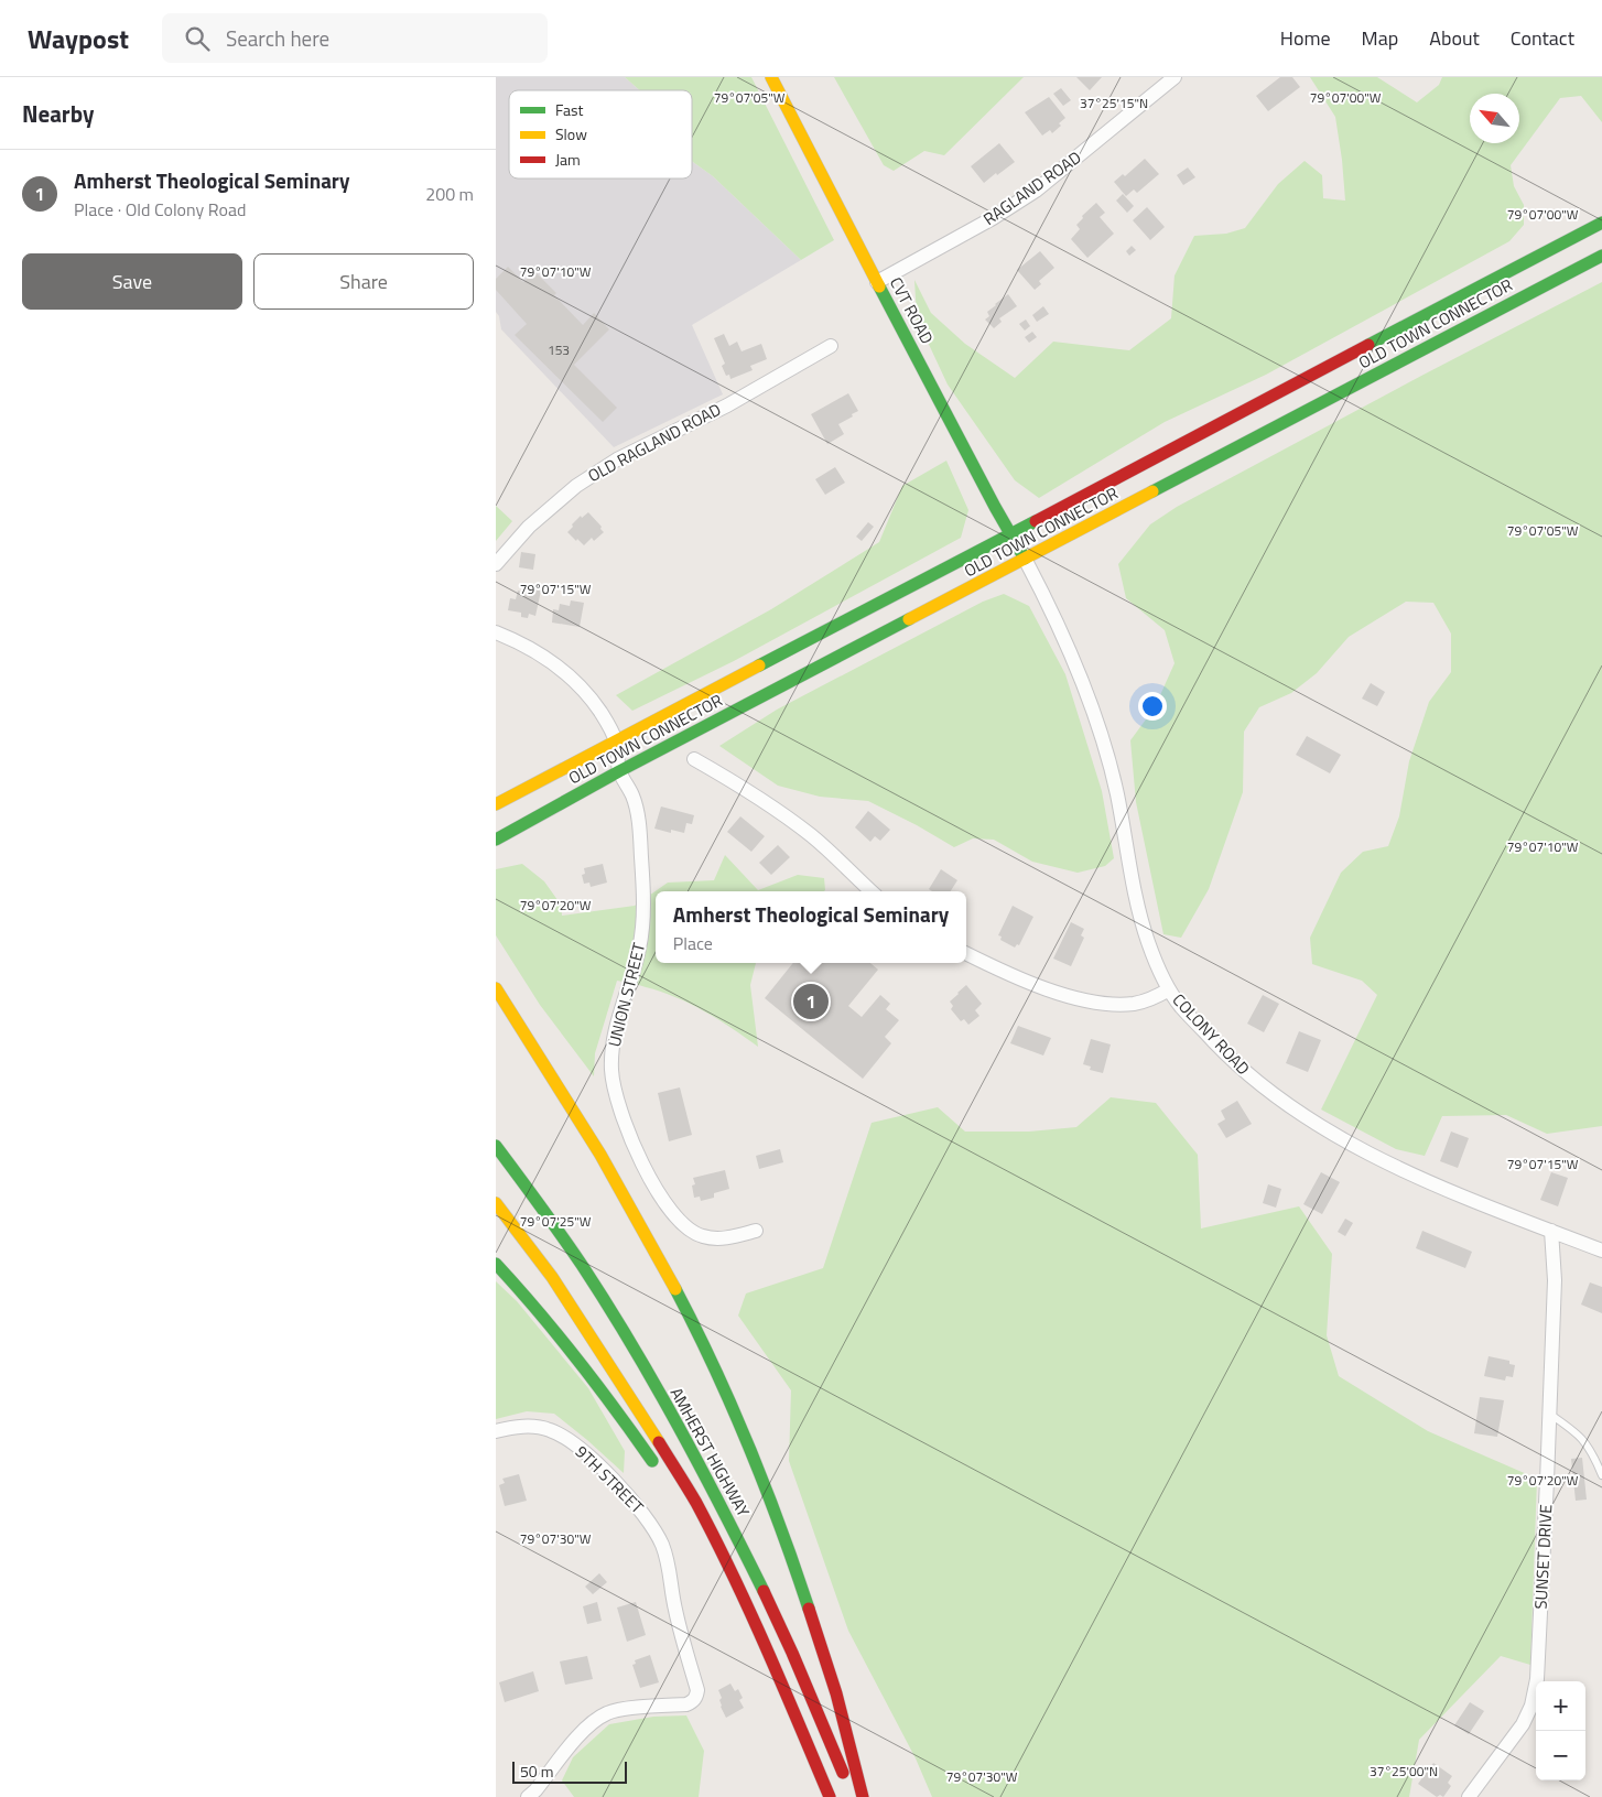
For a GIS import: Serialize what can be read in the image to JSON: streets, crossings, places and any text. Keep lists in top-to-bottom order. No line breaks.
{"streets":{"main road":["CVT ROAD","OLD TOWN CONNECTOR","AMHERST HIGHWAY"],"street":["RAGLAND ROAD","OLD RAGLAND ROAD","UNION STREET","COLONY ROAD","9TH STREET","SUNSET DRIVE"]},"crossings":[["RAGLAND ROAD","CVT ROAD"],["CVT ROAD","OLD TOWN CONNECTOR"],["CVT ROAD","COLONY ROAD"],["OLD TOWN CONNECTOR","UNION STREET"],["OLD TOWN CONNECTOR","COLONY ROAD"],["COLONY ROAD","SUNSET DRIVE"]],"house_numbers":["153"],"legend":["Fast","Slow","Jam"],"scale_bar":"50 m","north":"top left","page":{"header":"Waypost","search":"Search here","nav":["Home","Map","About","Contact"],"heading":"Nearby","list":[{"mark":"1","name":"Amherst Theological Seminary","note":"Place · Old Colony Road","value":"200 m"}],"buttons":["Save","Share"],"popup":["Amherst Theological Seminary","Place"],"pins":"1","map_buttons":["+","−"],"scale":"50 m"},"coordinates":["79°07'05\"W","79°07'00\"W","37°25'15\"N","79°07'10\"W","79°07'15\"W","79°07'20\"W","79°07'25\"W","79°07'30\"W","37°25'00\"N"]}
